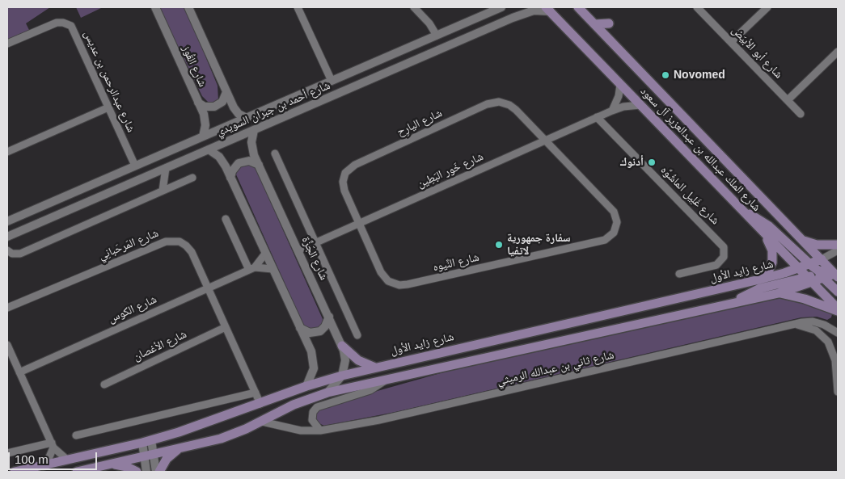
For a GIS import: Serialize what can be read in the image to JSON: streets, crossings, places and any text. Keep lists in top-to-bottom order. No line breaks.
{"streets":{"main road":["شارع الملك عبدالله بن عبدالعزيز آل سعود","شارع زايد الأول"],"street":["شارع أبو الأبيَض","شارع القُوز","شارع عبدالرحمن بن عديس","شارع أحمد بن جبران السويدي","شارع اليارِح","شارع خَور البَطِين","شارع غَلِيل الماشُوَّه","شارع المَرحَبانِي","شارع الجَزَّة","شارع النِّيوه","شارع الكوس","شارع الأغصان","شارع ثاني بن عبدالله الرميثي"]},"crossings":[["شارع القُوز","شارع أحمد بن جبران السويدي"],["شارع عبدالرحمن بن عديس","شارع أحمد بن جبران السويدي"],["شارع أحمد بن جبران السويدي","شارع الملك عبدالله بن عبدالعزيز آل سعود"],["شارع أحمد بن جبران السويدي","شارع الجَزَّة"],["شارع اليارِح","شارع خَور البَطِين"],["شارع اليارِح","شارع النِّيوه"],["شارع الملك عبدالله بن عبدالعزيز آل سعود","شارع خَور البَطِين"],["شارع الملك عبدالله بن عبدالعزيز آل سعود","شارع زايد الأول"],["شارع خَور البَطِين","شارع غَلِيل الماشُوَّه"],["شارع خَور البَطِين","شارع الجَزَّة"],["شارع خَور البَطِين","شارع النِّيوه"],["شارع المَرحَبانِي","شارع زايد الأول"],["شارع المَرحَبانِي","شارع الكوس"],["شارع المَرحَبانِي","شارع الأغصان"],["شارع الجَزَّة","شارع زايد الأول"]],"places":["Novomed","أدنوك","سفارة جمهورية لاتفيا"],"scale_bar":"100 m"}
